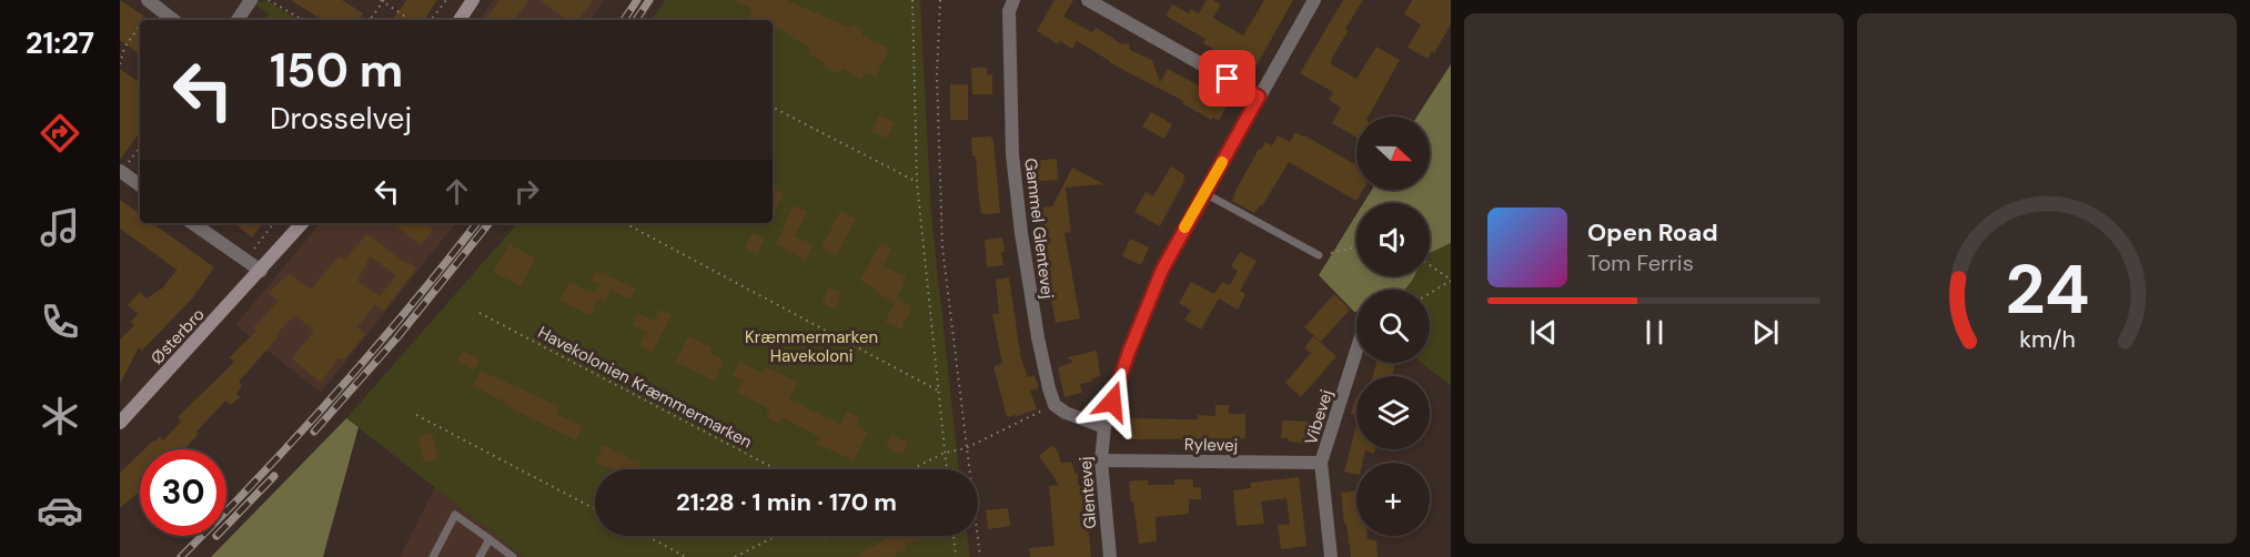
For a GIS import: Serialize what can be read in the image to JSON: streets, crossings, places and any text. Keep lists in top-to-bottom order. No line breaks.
{"streets":{"street":["Gammel Glentevej","Østerbro","Vibevej","Rylevej","Glentevej"],"path":["Havekolonien Kræmmermarken"]},"crossings":[["Vibevej","Rylevej"],["Rylevej","Glentevej"]],"parks":["Kræmmermarken Havekoloni"],"north":"right","page":{"tabs":"21:27","turn":["150 m","Drosselvej"],"map_buttons":"+","song":["Open Road","Tom Ferris"],"limit":"30","trip":"21:28 · 1 min · 170 m","gauge":["24","km/h"]}}
